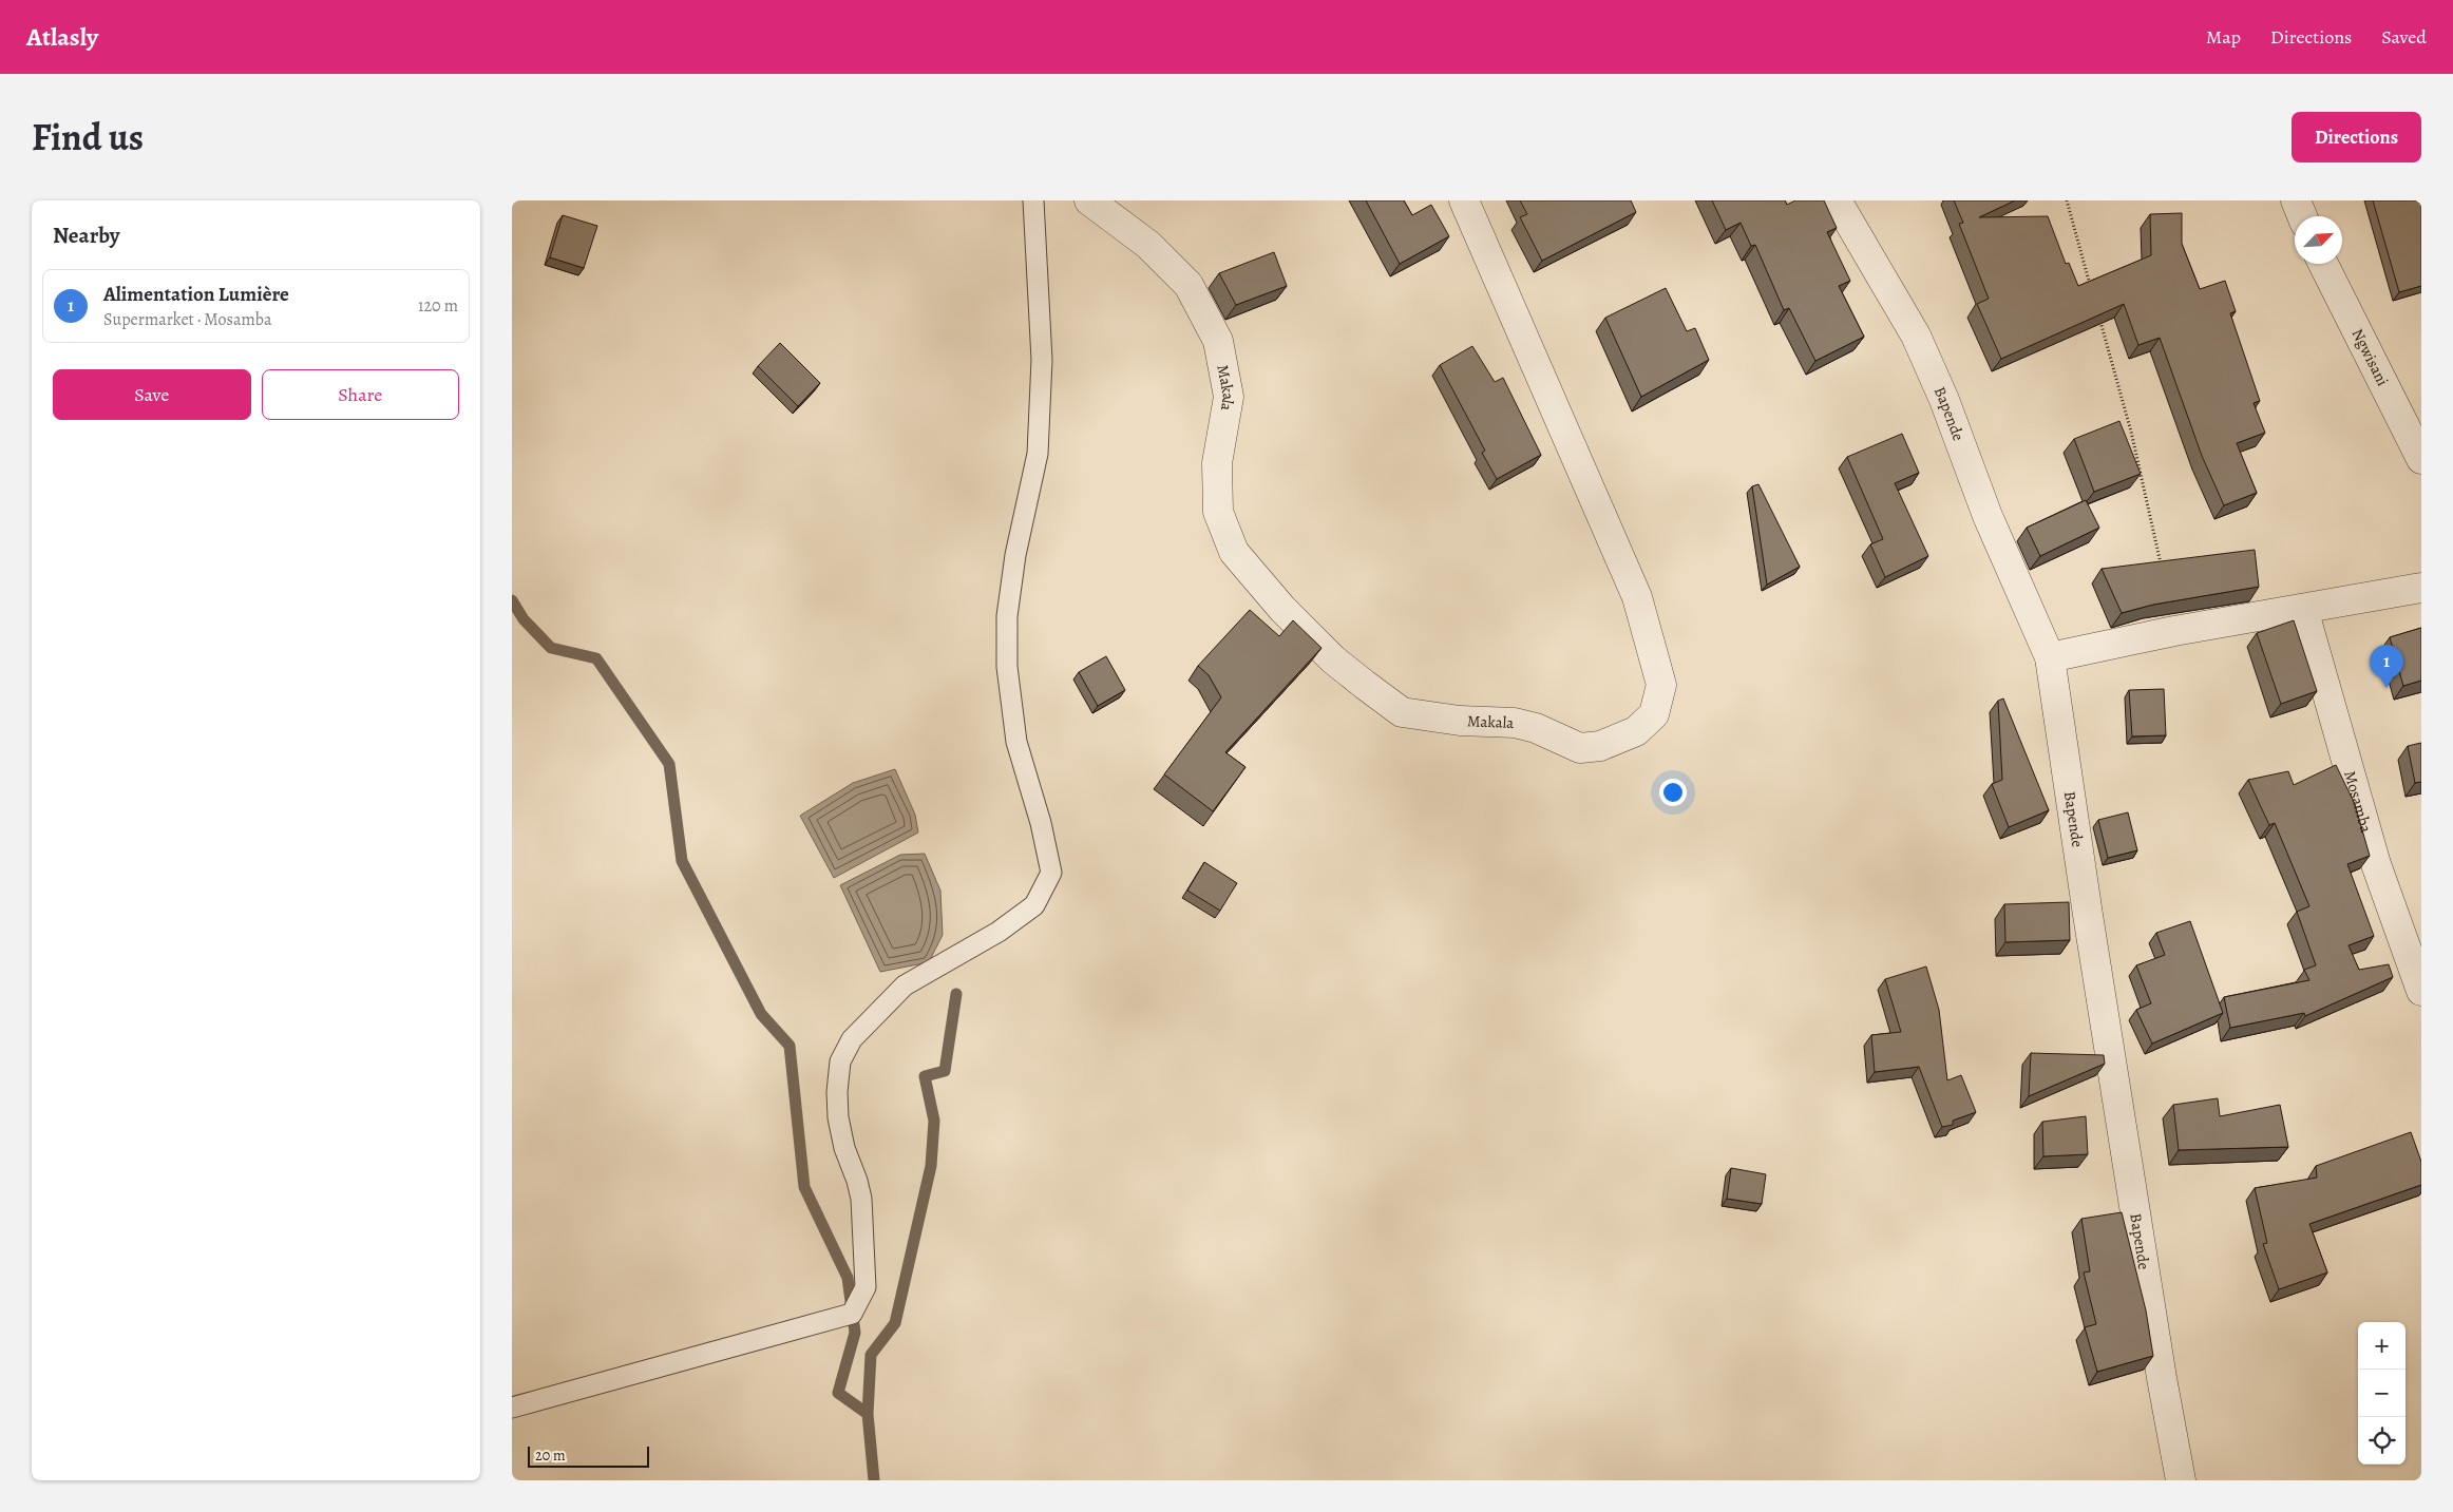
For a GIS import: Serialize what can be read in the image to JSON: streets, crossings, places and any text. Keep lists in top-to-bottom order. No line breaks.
{"streets":{"street":["Ngwisani","Makala","Bapende","Mosamba"]},"scale_bar":"20 m","north":"top right","page":{"header":"Atlasly","nav":["Map","Directions","Saved"],"title":"Find us","buttons":["Directions",["Save","Share"]],"heading":"Nearby","list":[{"mark":"1","name":"Alimentation Lumière","note":"Supermarket · Mosamba","value":"120 m"}],"pins":"1","map_buttons":["+","−"],"scale":"20 m"}}
